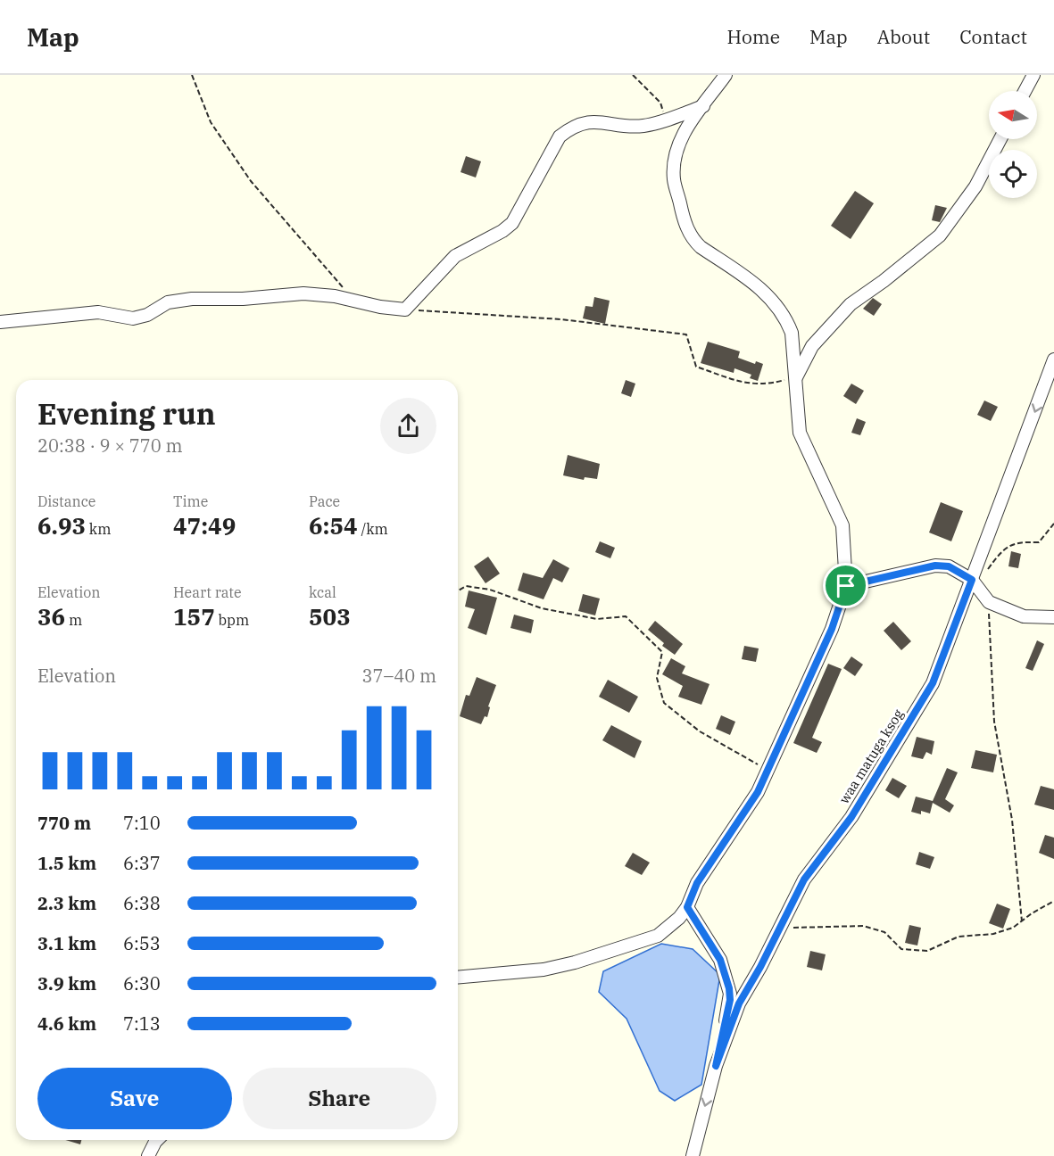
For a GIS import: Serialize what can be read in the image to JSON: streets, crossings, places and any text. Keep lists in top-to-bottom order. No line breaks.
{"streets":{"street":["waa matuga ksog"]},"one_way":["waa matuga ksog"],"north":"left","page":{"header":"Map","nav":["Home","Map","About","Contact"],"heading":["Evening run","20:38 · 9 × 770 m"],"stats":[["Distance","6.93 km"],["Time","47:49"],["Pace","6:54 /km"],["Elevation","36 m"],["Heart rate","157 bpm"],["kcal","503"]],"chart":["Elevation","37–40 m"],"list":[{"name":"770 m","note":"7:10"},{"name":"1.5 km","note":"6:37"},{"name":"2.3 km","note":"6:38"},{"name":"3.1 km","note":"6:53"},{"name":"3.9 km","note":"6:30"},{"name":"4.6 km","note":"7:13"}],"buttons":["Save","Share"]}}
